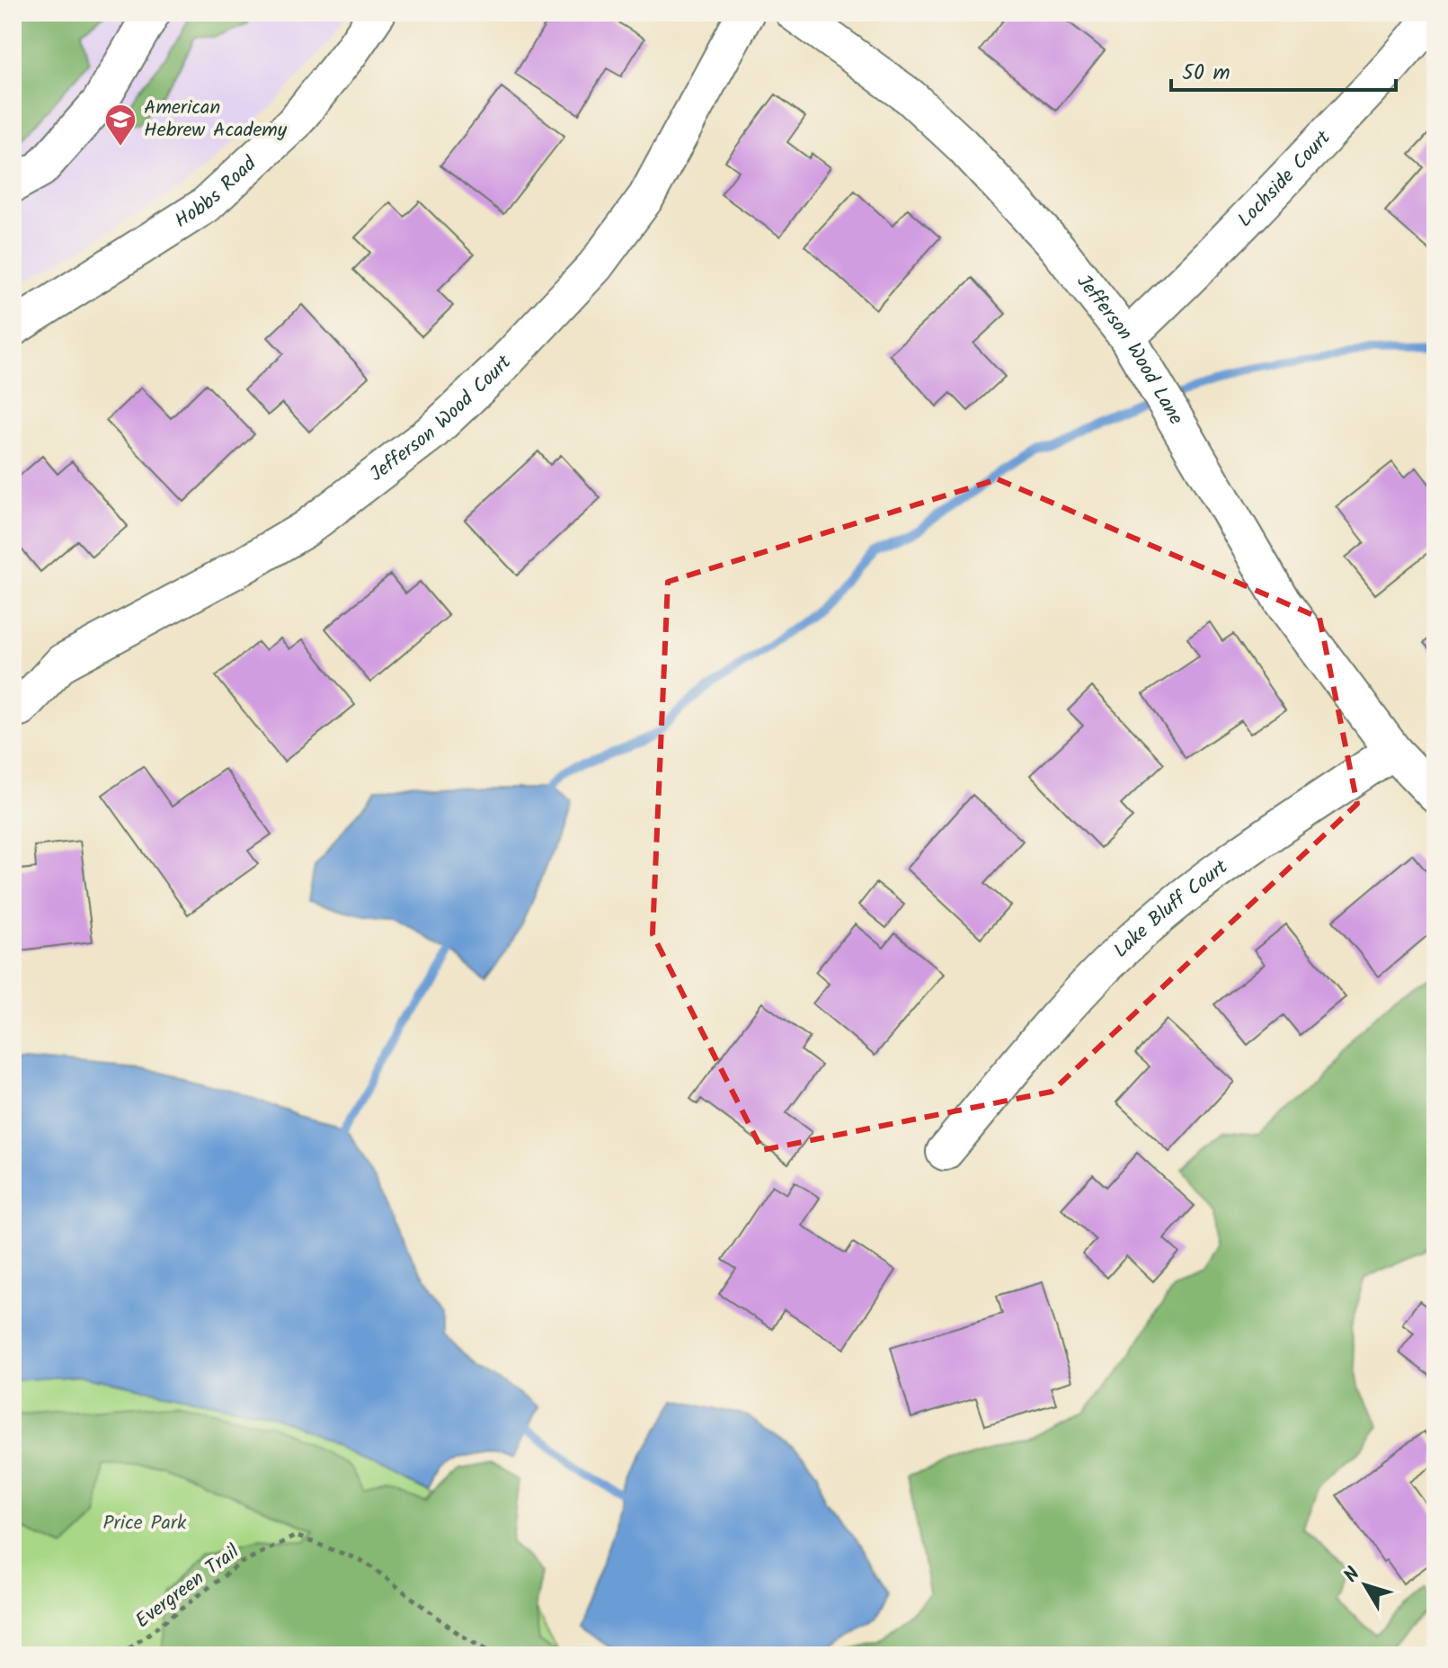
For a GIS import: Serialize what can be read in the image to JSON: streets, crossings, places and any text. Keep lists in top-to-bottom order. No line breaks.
{"streets":{"street":["Lochside Court","Hobbs Road","Jefferson Wood Lane","Jefferson Wood Court","Lake Bluff Court"],"path":["Evergreen Trail"]},"crossings":[["Lochside Court","Jefferson Wood Lane"],["Jefferson Wood Lane","Lake Bluff Court"]],"parks":["Price Park"],"places":{"school or university":["American Hebrew Academy"]},"scale_bar":"50 m","north":"top left"}
